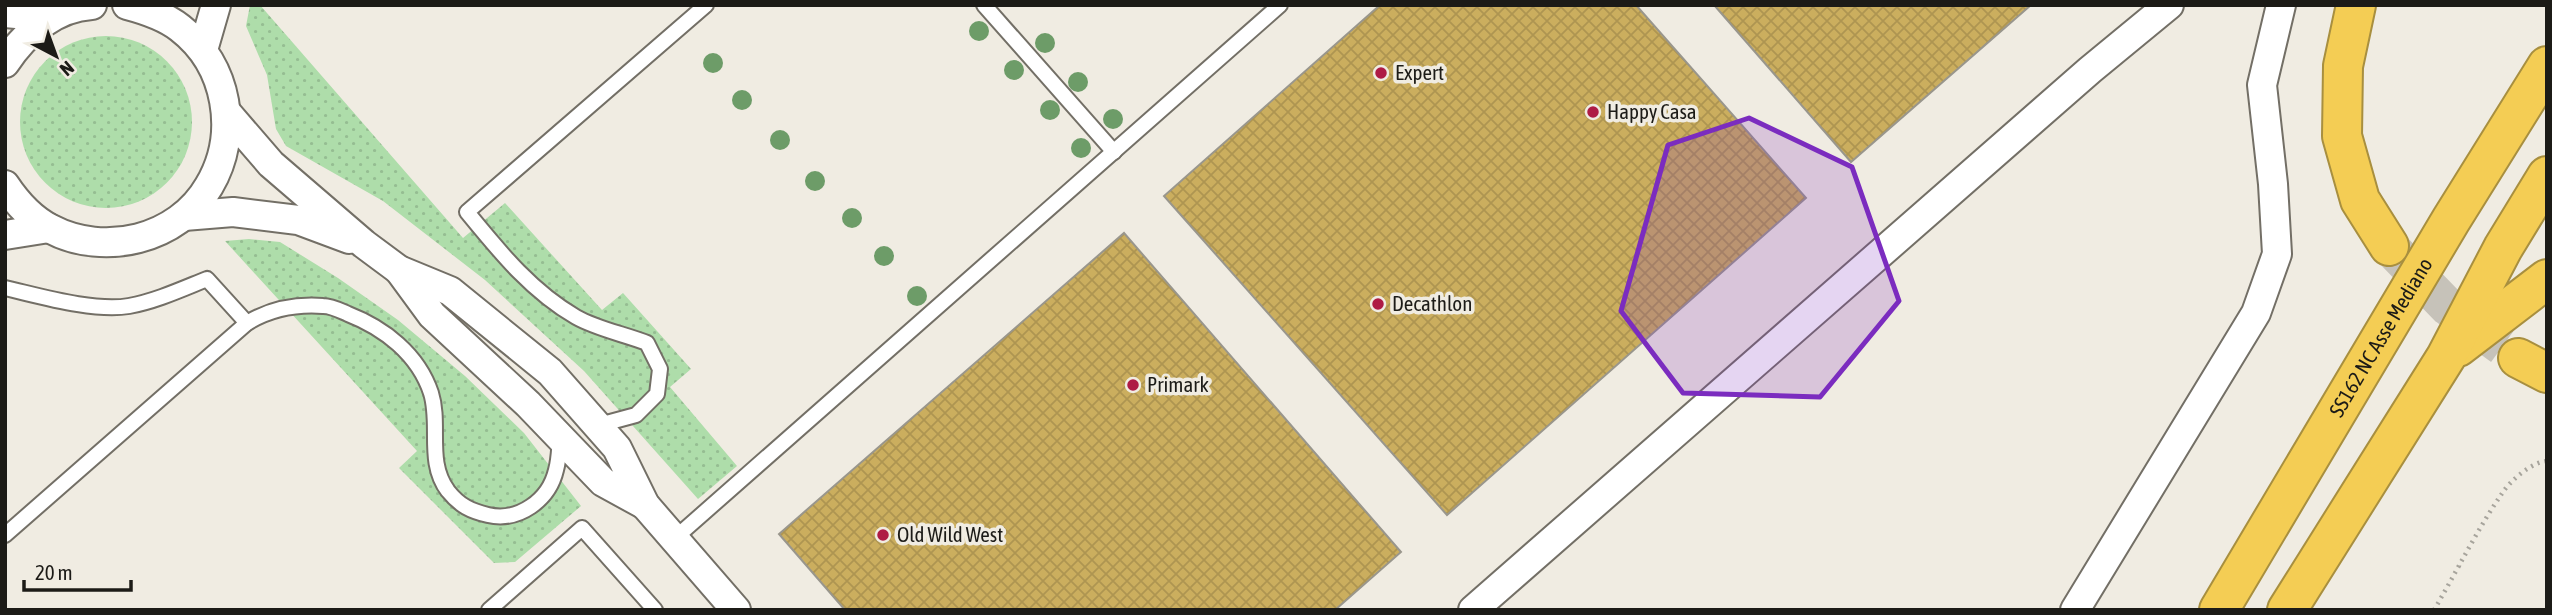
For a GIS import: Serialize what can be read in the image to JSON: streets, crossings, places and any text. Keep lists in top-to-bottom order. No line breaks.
{"streets":{"highway":["SS162 NC Asse Mediano"]},"places":["Expert","Happy Casa","Decathlon","Primark","Old Wild West"],"scale_bar":"20 m","north":"bottom right"}
